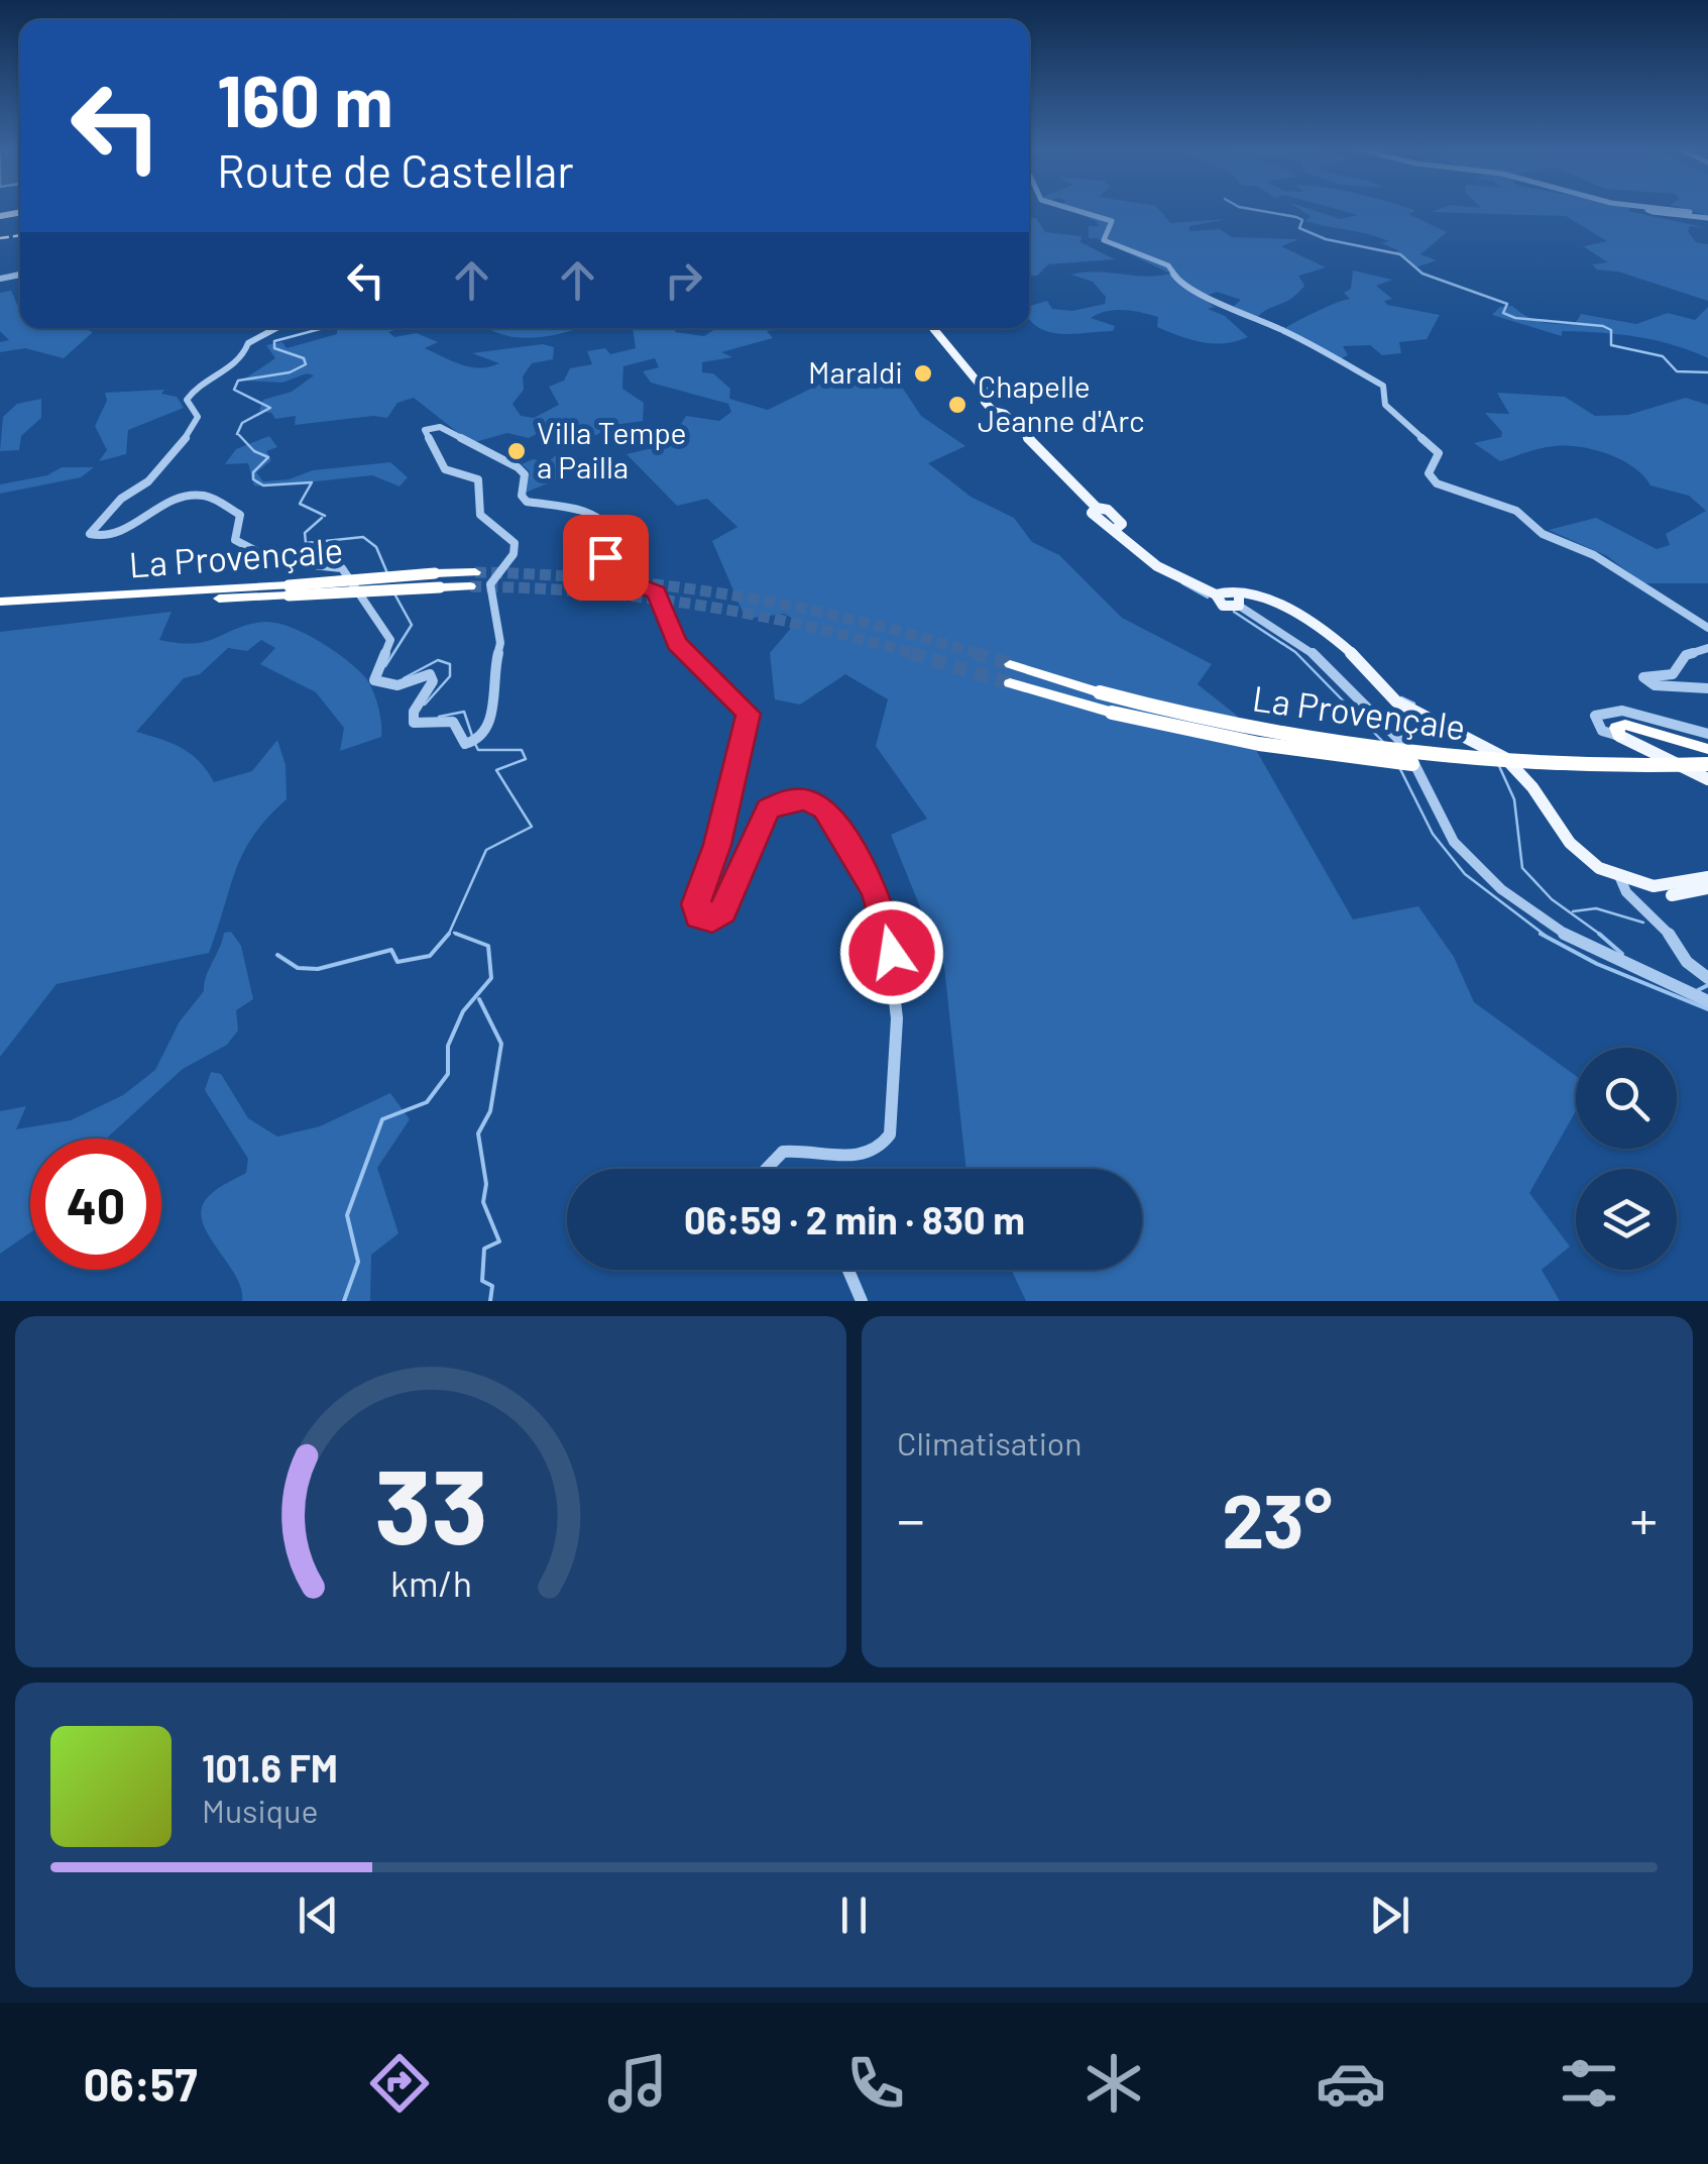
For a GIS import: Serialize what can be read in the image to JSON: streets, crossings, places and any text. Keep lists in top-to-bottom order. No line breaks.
{"streets":{"highway":["La Provençale"]},"places":["Maraldi","Chapelle Jeanne d'Arc","Villa Tempe a Pailla"],"page":{"turn":["160 m","Route de Castellar"],"limit":"40","trip":"06:59 · 2 min · 830 m","tile":"Climatisation","heat":["−","23°","+"],"song":["101.6 FM","Musique"],"tabs":"06:57","gauge":["33","km/h"]}}
